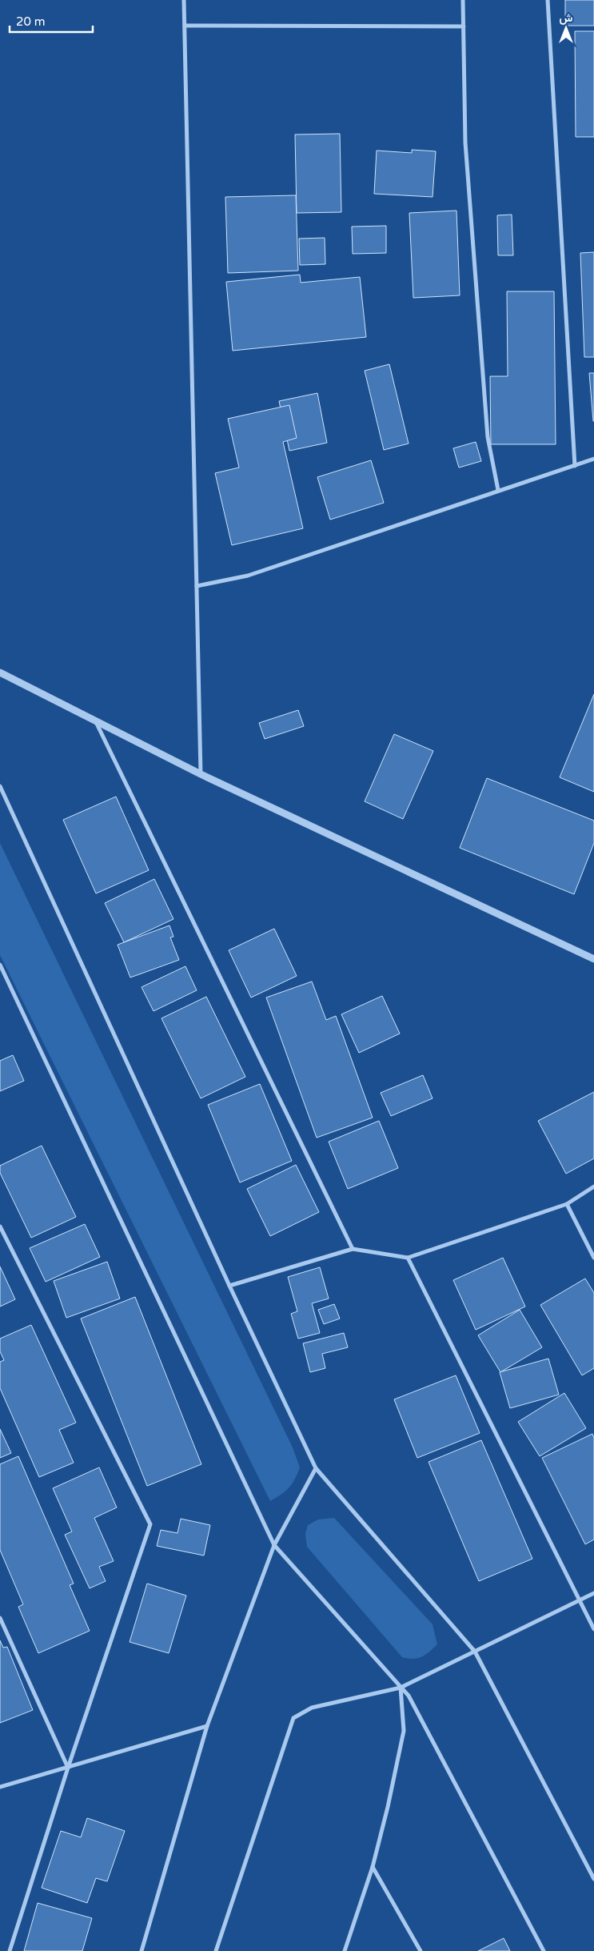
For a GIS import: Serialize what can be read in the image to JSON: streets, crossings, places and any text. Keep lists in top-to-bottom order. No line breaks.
{"scale_bar":"20 m","north":"top"}
